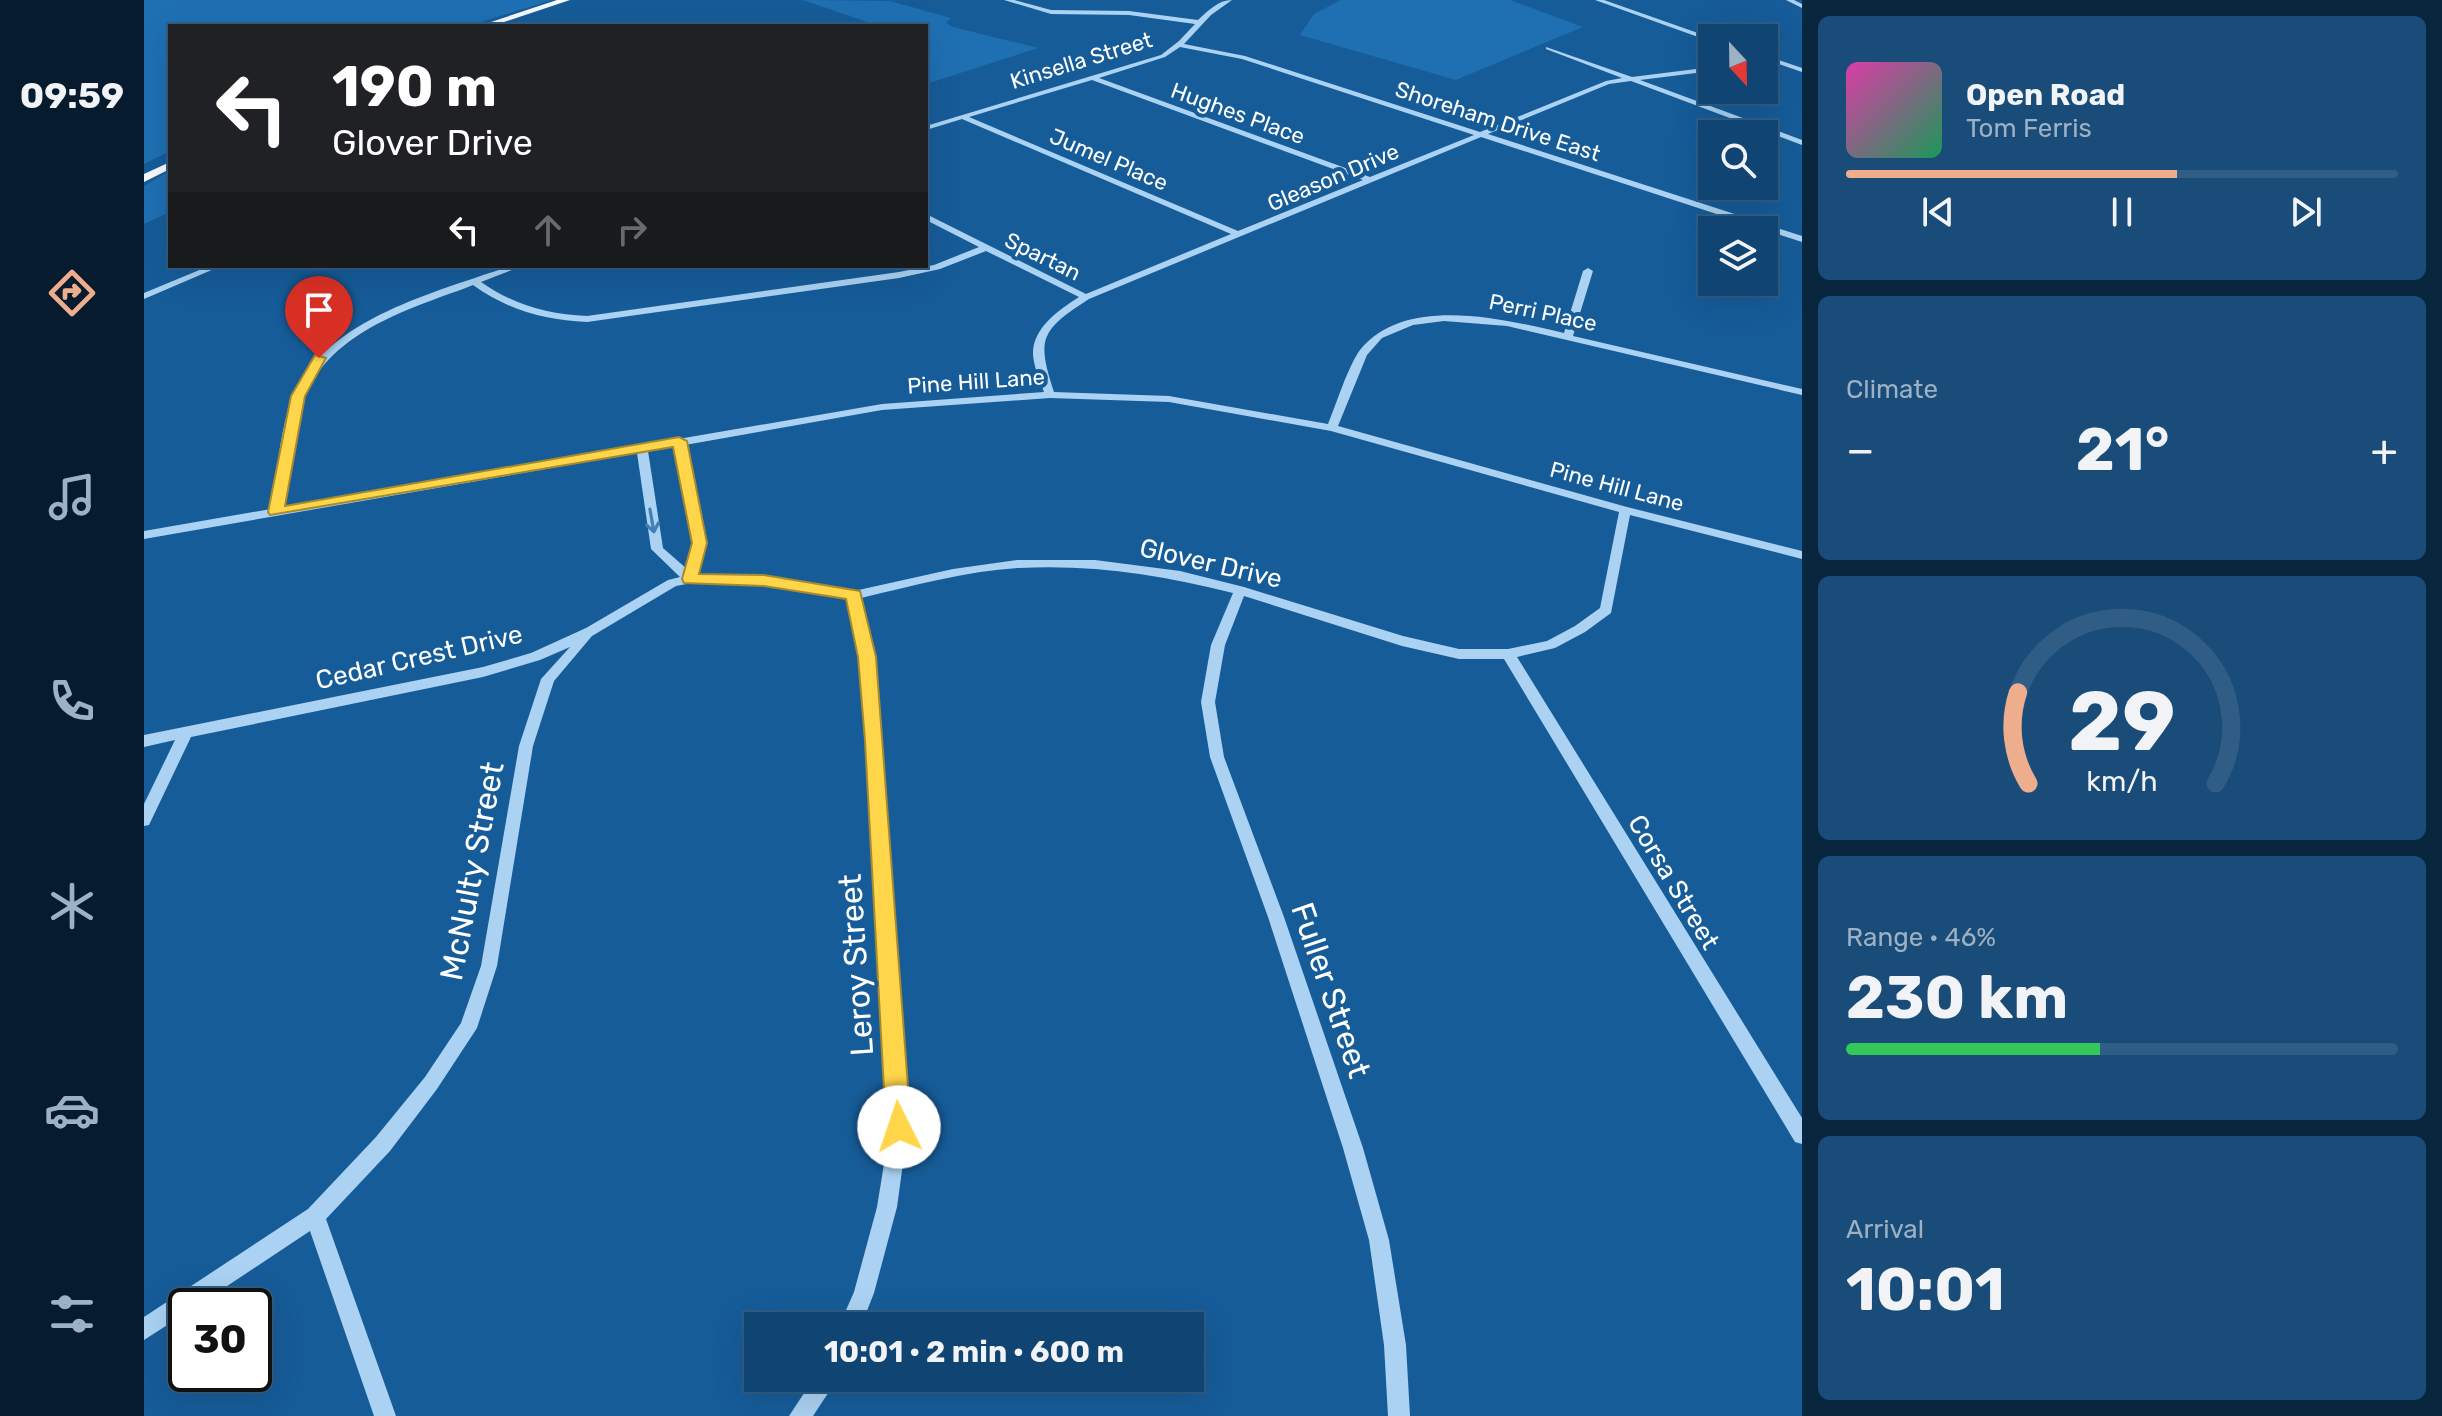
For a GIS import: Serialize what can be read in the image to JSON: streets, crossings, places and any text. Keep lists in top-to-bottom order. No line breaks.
{"streets":{"street":["Kinsella Street","Hughes Place","Shoreham Drive East","Jumel Place","Gleason Drive","Spartan","Perri Place","Pine Hill Lane","Glover Drive","Cedar Crest Drive","McNulty Street","Corsa Street","Leroy Street","Fuller Street"]},"crossings":[["Kinsella Street","Hughes Place"],["Kinsella Street","Shoreham Drive East"],["Kinsella Street","Jumel Place"],["Hughes Place","Gleason Drive"],["Shoreham Drive East","Gleason Drive"],["Jumel Place","Gleason Drive"],["Gleason Drive","Spartan"],["Gleason Drive","Pine Hill Lane"],["Perri Place","Pine Hill Lane"],["Pine Hill Lane","Glover Drive"],["Glover Drive","Cedar Crest Drive"],["Glover Drive","Corsa Street"],["Glover Drive","Leroy Street"],["Glover Drive","Fuller Street"],["Cedar Crest Drive","McNulty Street"]],"north":"bottom","page":{"tabs":"09:59","turn":["190 m","Glover Drive"],"song":["Open Road","Tom Ferris"],"tile":["Climate",["Range · 46%","230 km"],["Arrival","10:01"]],"heat":["−","21°","+"],"limit":"30","trip":"10:01 · 2 min · 600 m","gauge":["29","km/h"]}}
